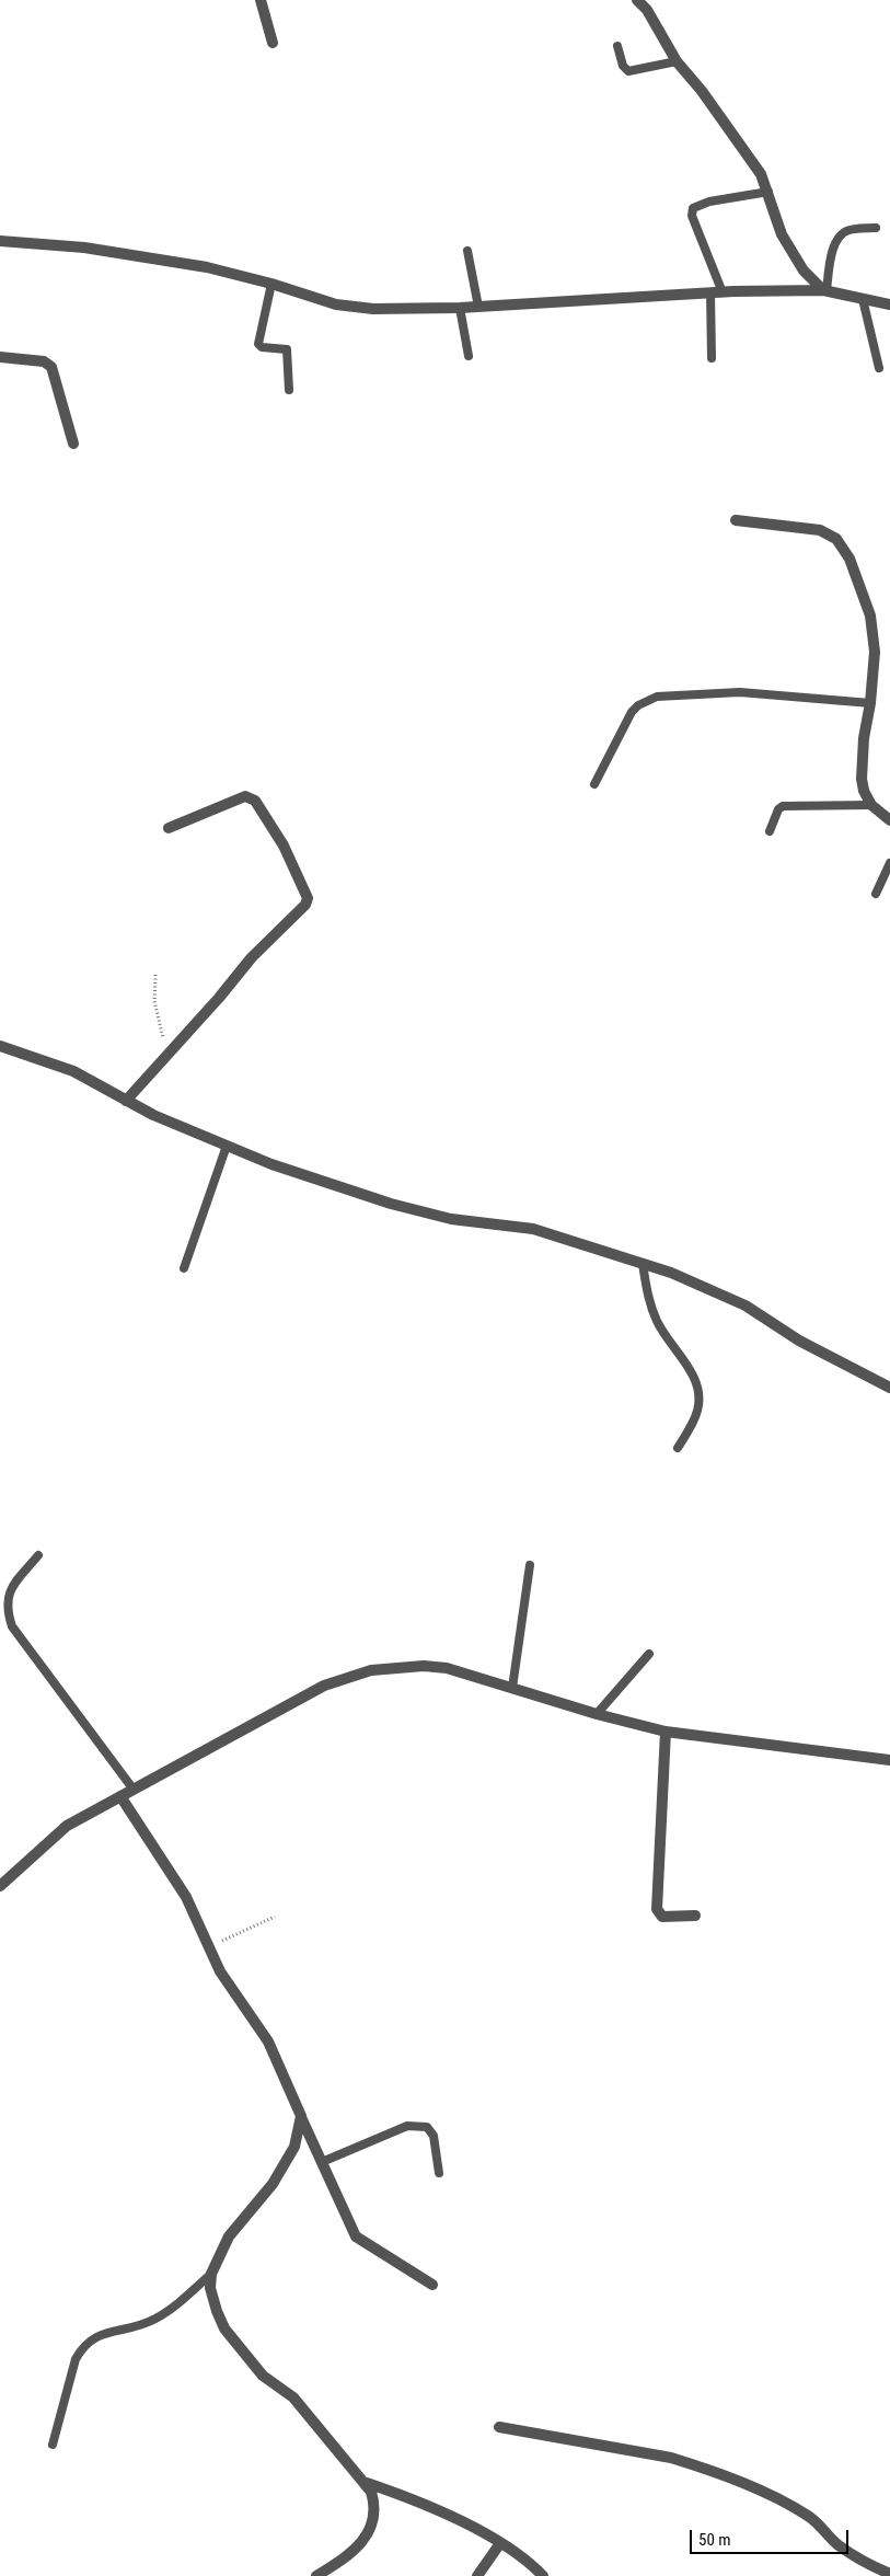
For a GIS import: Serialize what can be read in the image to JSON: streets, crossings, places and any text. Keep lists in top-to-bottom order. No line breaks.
{"scale_bar":"50 m"}
